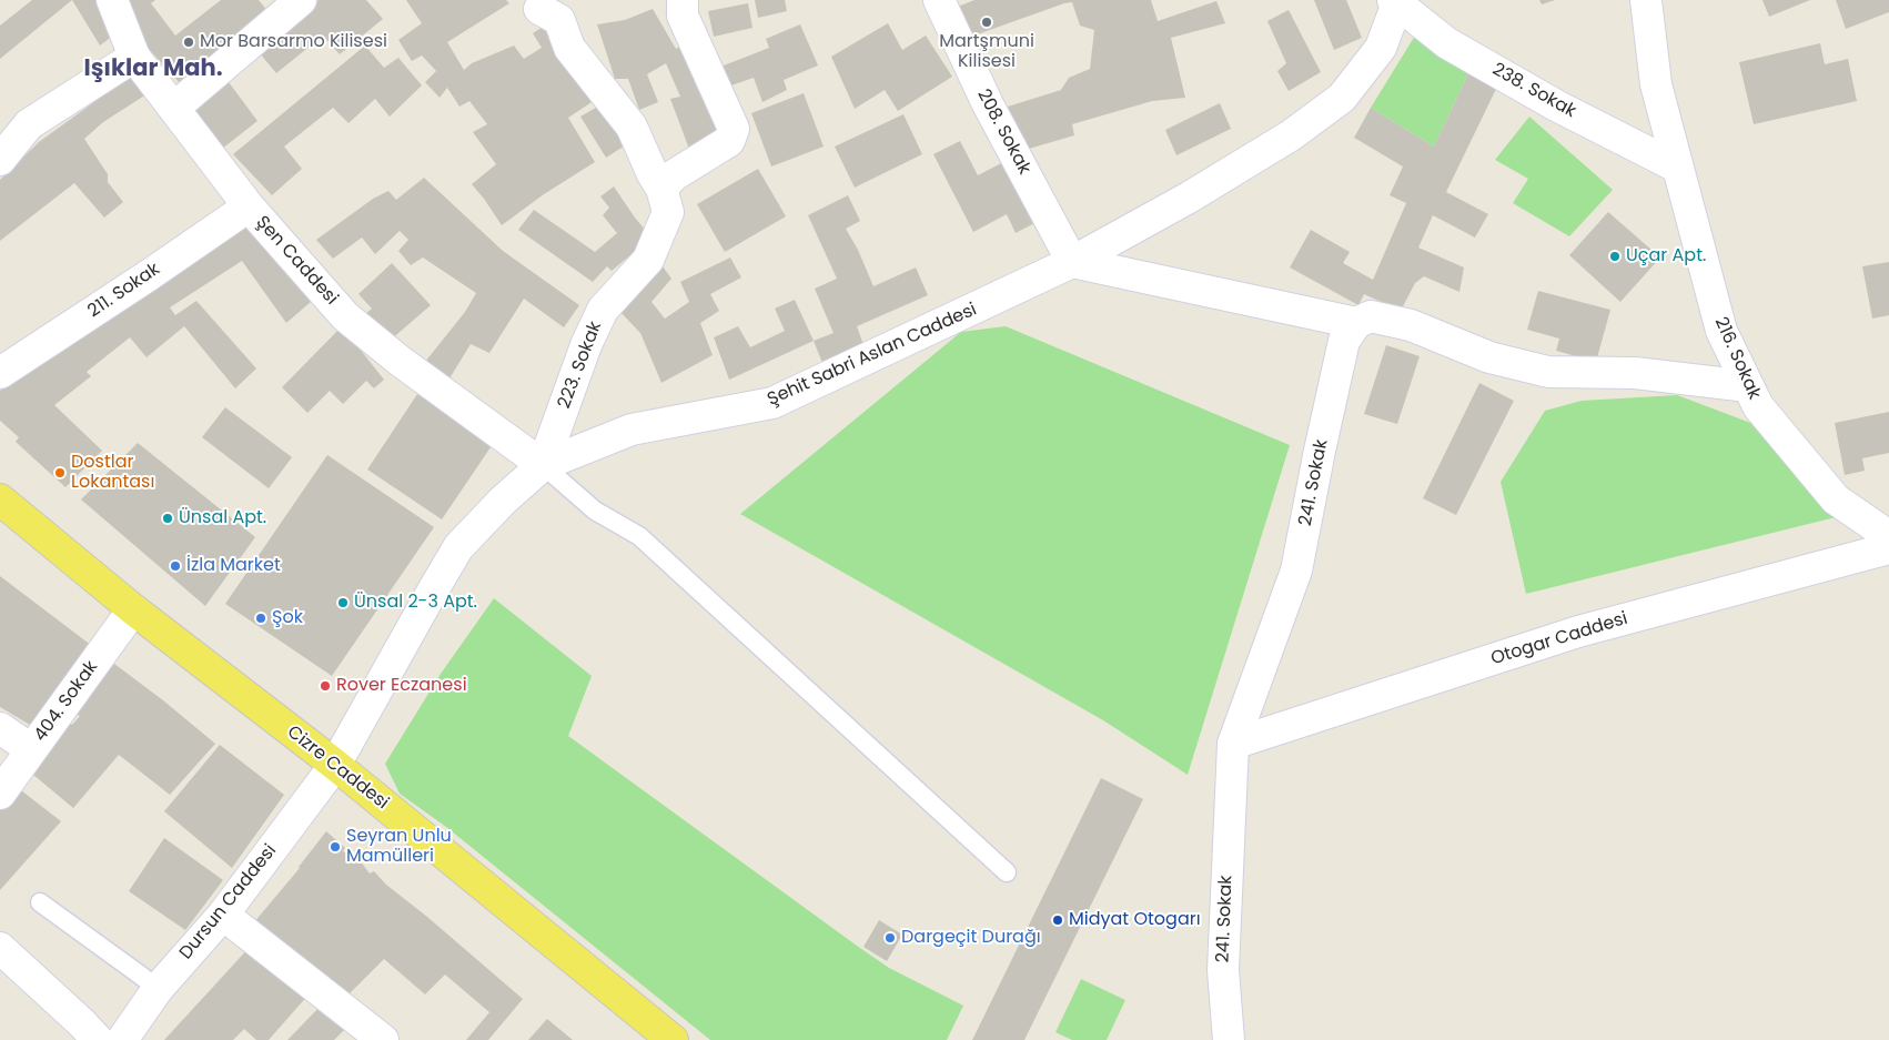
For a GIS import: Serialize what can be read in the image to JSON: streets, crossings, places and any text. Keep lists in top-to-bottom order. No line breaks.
{"streets":{"main road":["Cizre Caddesi"],"street":["238. Sokak","208. Sokak","Şen Caddesi","211. Sokak","Şehit Sabri Aslan Caddesi","216. Sokak","223. Sokak","241. Sokak","Otogar Caddesi","404. Sokak","Dursun Caddesi"]},"crossings":[["238. Sokak","Şehit Sabri Aslan Caddesi"],["238. Sokak","216. Sokak"],["208. Sokak","Şehit Sabri Aslan Caddesi"],["Şen Caddesi","211. Sokak"],["Şen Caddesi","Şehit Sabri Aslan Caddesi"],["Şen Caddesi","223. Sokak"],["Şehit Sabri Aslan Caddesi","223. Sokak"],["Şehit Sabri Aslan Caddesi","Cizre Caddesi"],["Şehit Sabri Aslan Caddesi","Dursun Caddesi"],["241. Sokak","Otogar Caddesi"],["404. Sokak","Cizre Caddesi"],["Cizre Caddesi","Dursun Caddesi"]],"districts":["Işıklar Mah."],"places":["Martşmuni Kilisesi","Mor Barsarmo Kilisesi","Uçar Apt.","Dostlar Lokantası","Ünsal Apt.","İzla Market","Ünsal 2-3 Apt.","Şok","Rover Eczanesi","Seyran Unlu Mamülleri","Midyat Otogarı","Dargeçit Durağı"]}
